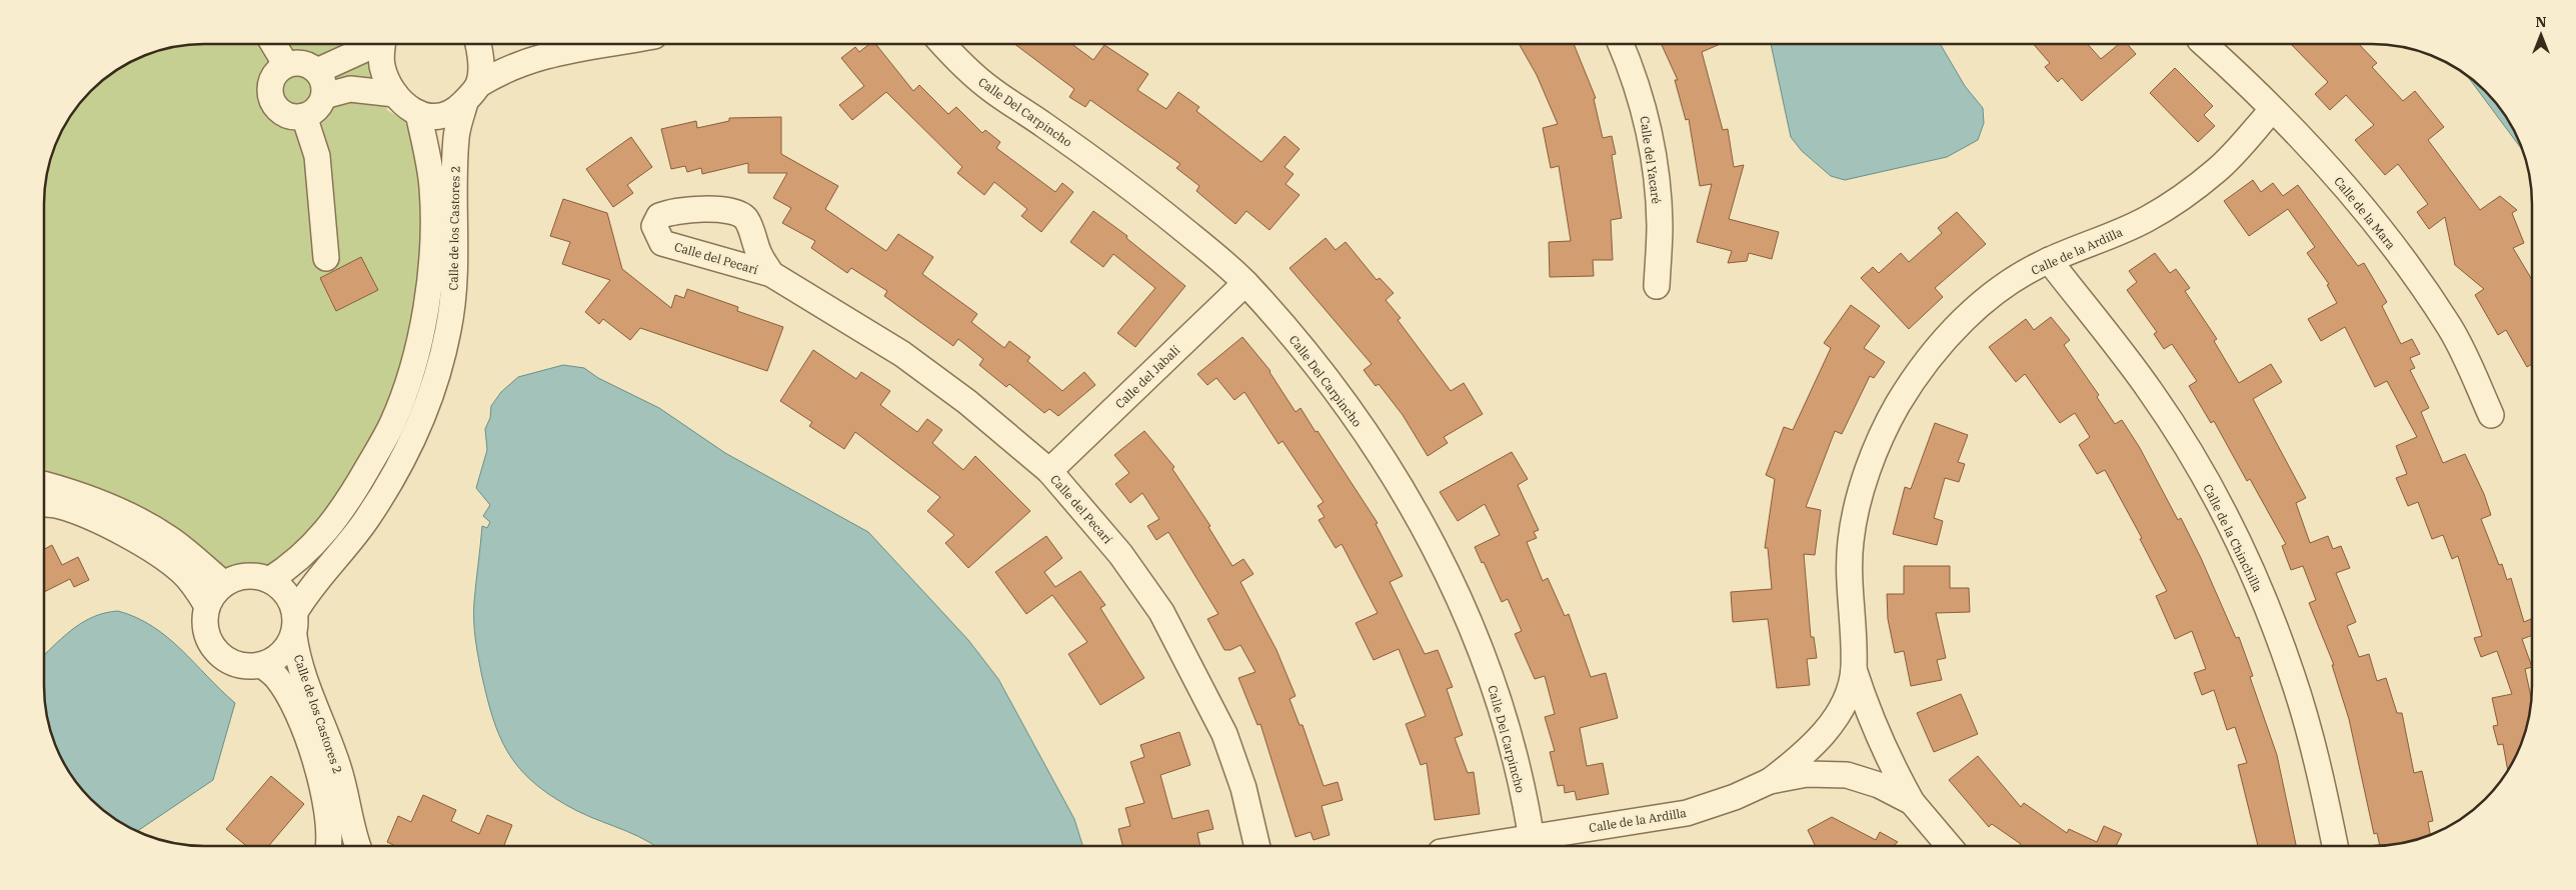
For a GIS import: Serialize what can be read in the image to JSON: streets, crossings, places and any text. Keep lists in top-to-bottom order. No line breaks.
{"streets":{"street":["Calle Del Carpincho","Calle del Yacaré","Calle de la Mara","Calle de los Castores 2","Calle de la Ardilla","Calle del Pecarí","Calle del Jabalí","Calle de la Chinchilla"]},"crossings":[["Calle Del Carpincho","Calle de la Ardilla"],["Calle Del Carpincho","Calle del Jabalí"],["Calle de la Mara","Calle de la Ardilla"],["Calle de la Ardilla","Calle de la Chinchilla"],["Calle del Pecarí","Calle del Jabalí"]],"north":"top"}
